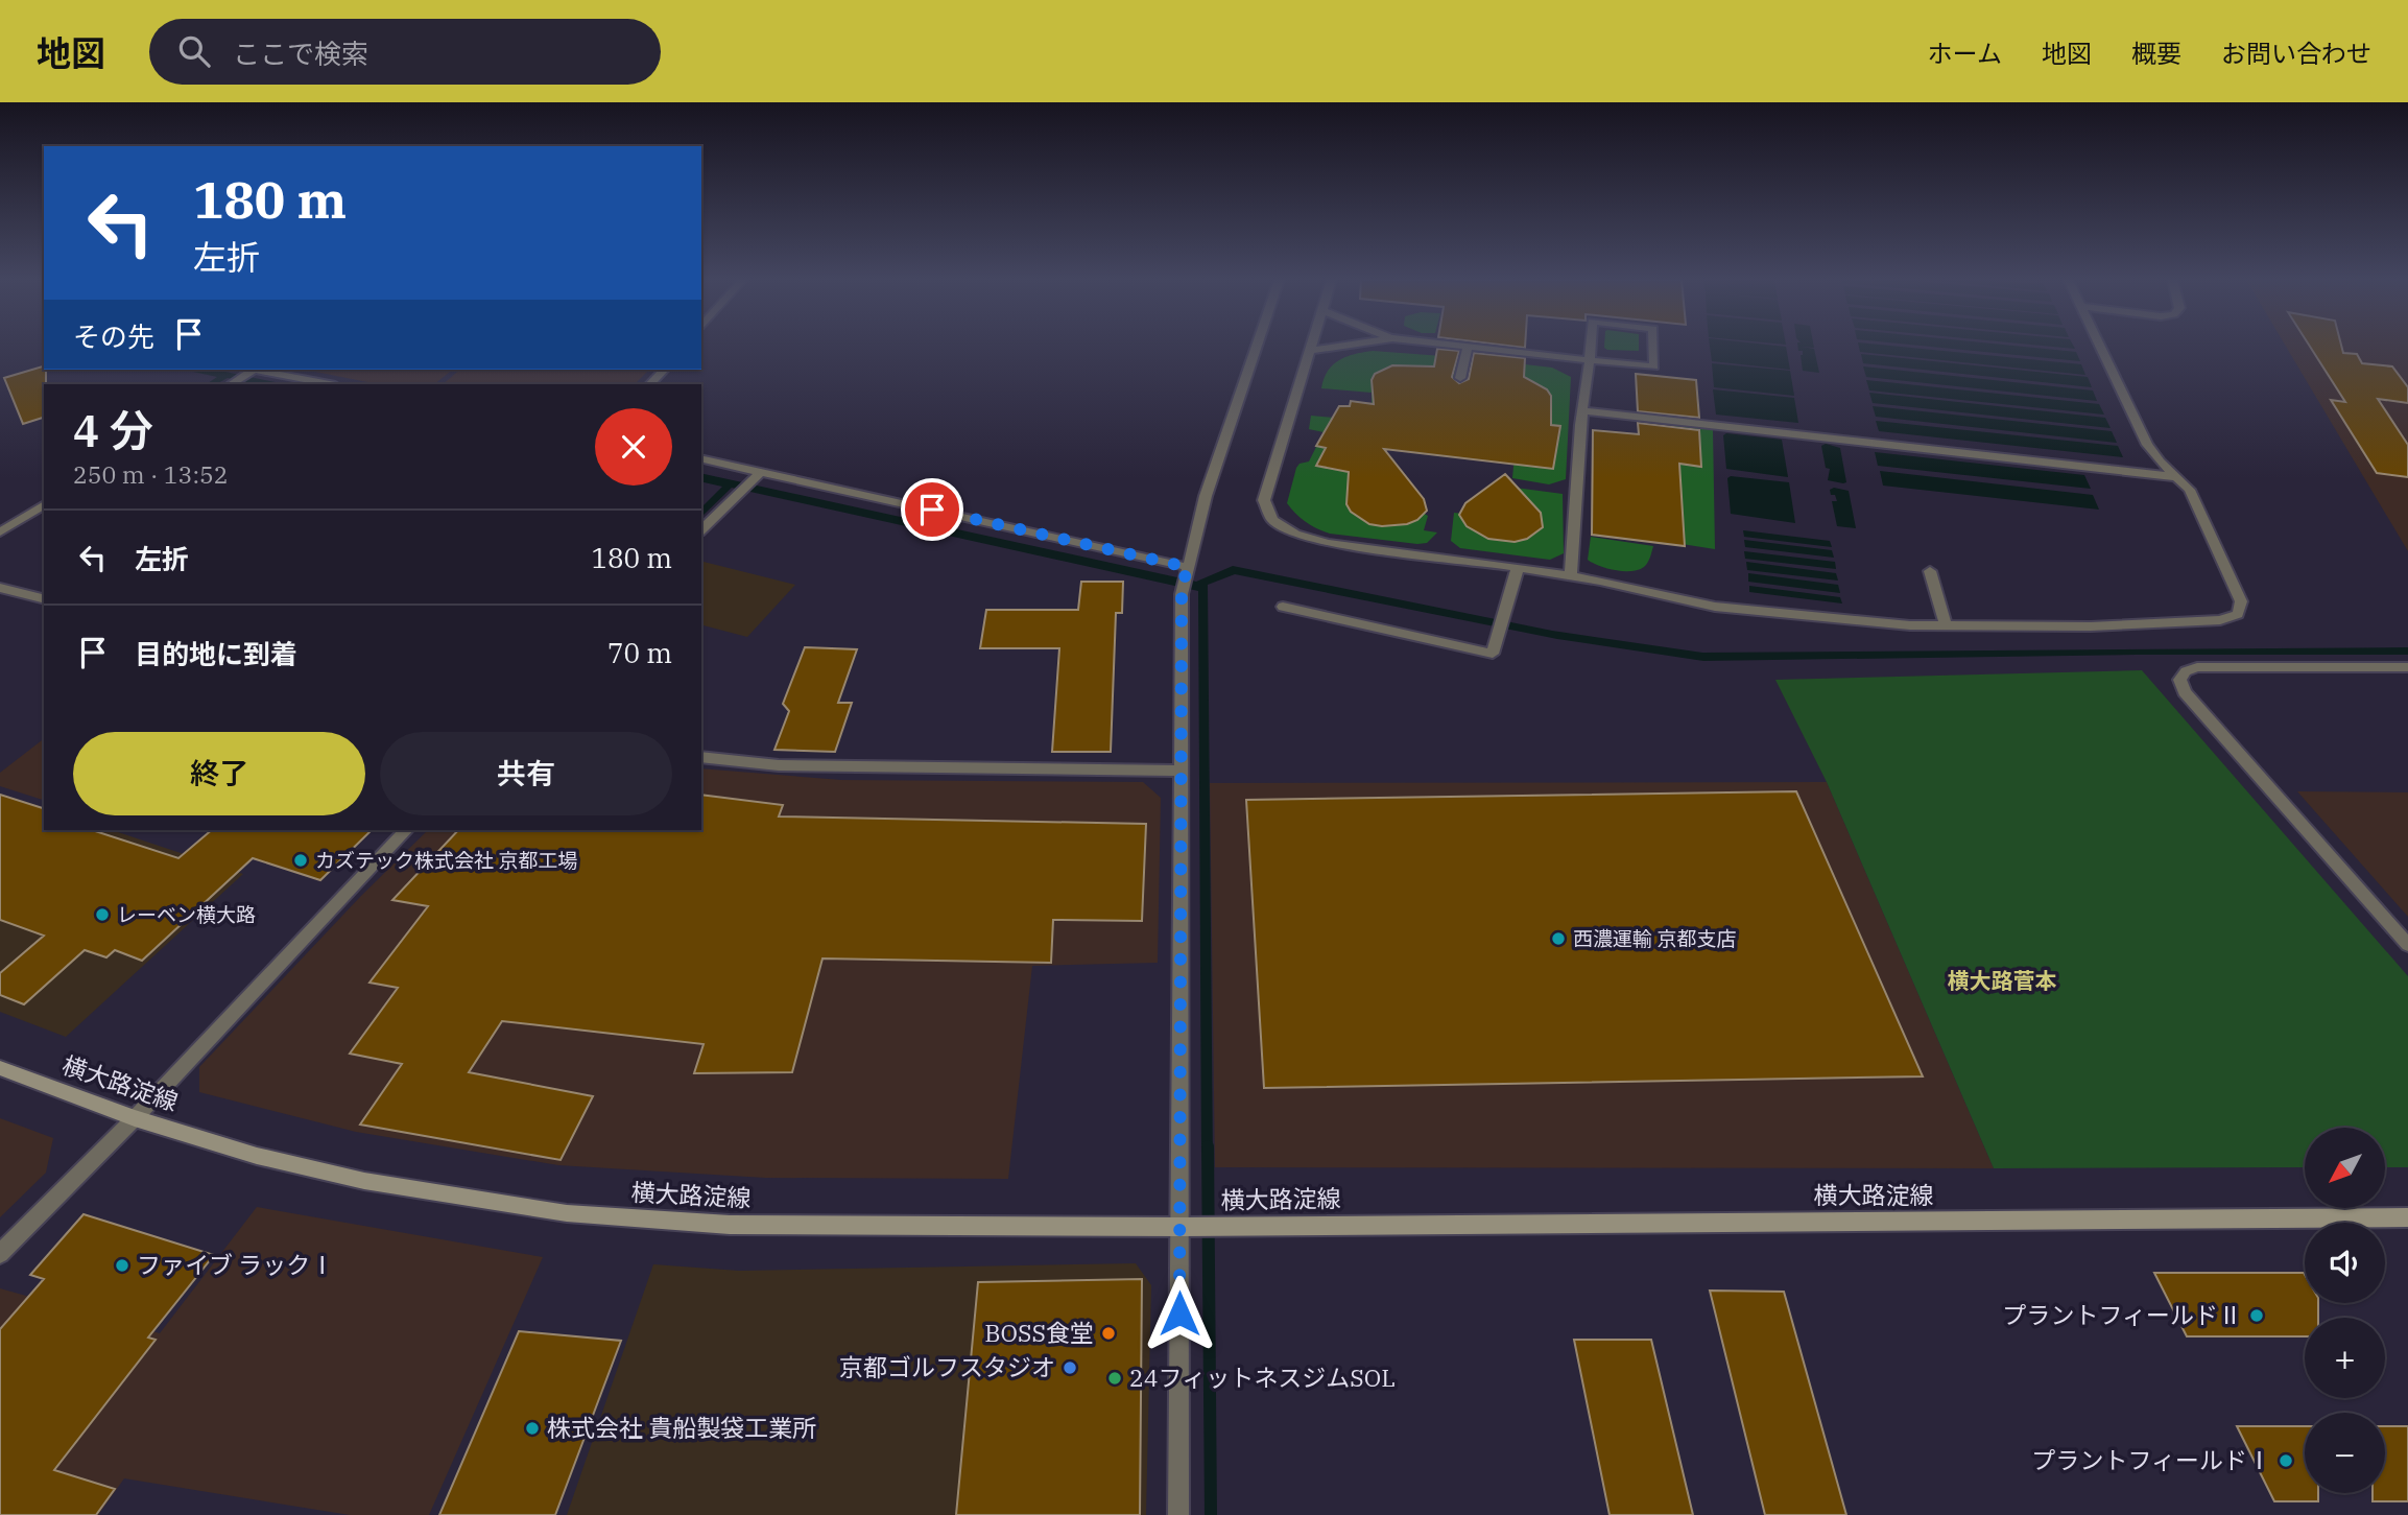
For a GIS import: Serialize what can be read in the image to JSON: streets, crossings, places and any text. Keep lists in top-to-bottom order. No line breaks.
{"streets":{"street":["横大路淀線"]},"districts":["横大路菅本"],"places":["カズテック株式会社 京都工場","レーベン横大路","西濃運輸 京都支店","ファイブ ラックⅠ","プラントフィールドⅡ","BOSS食堂","京都ゴルフスタジオ","24フィットネスジムSOL","株式会社 貴船製袋工業所","プラントフィールドⅠ"],"north":"bottom left","page":{"header":"地図","search":"ここで検索","nav":["ホーム","地図","概要","お問い合わせ"],"turn":["180 m","左折"],"then":"その先","heading":["4 分","250 m · 13:52"],"list":[{"name":"左折","value":"180 m"},{"name":"目的地に到着","value":"70 m"}],"buttons":["終了","共有"],"map_buttons":["+","−"]}}
